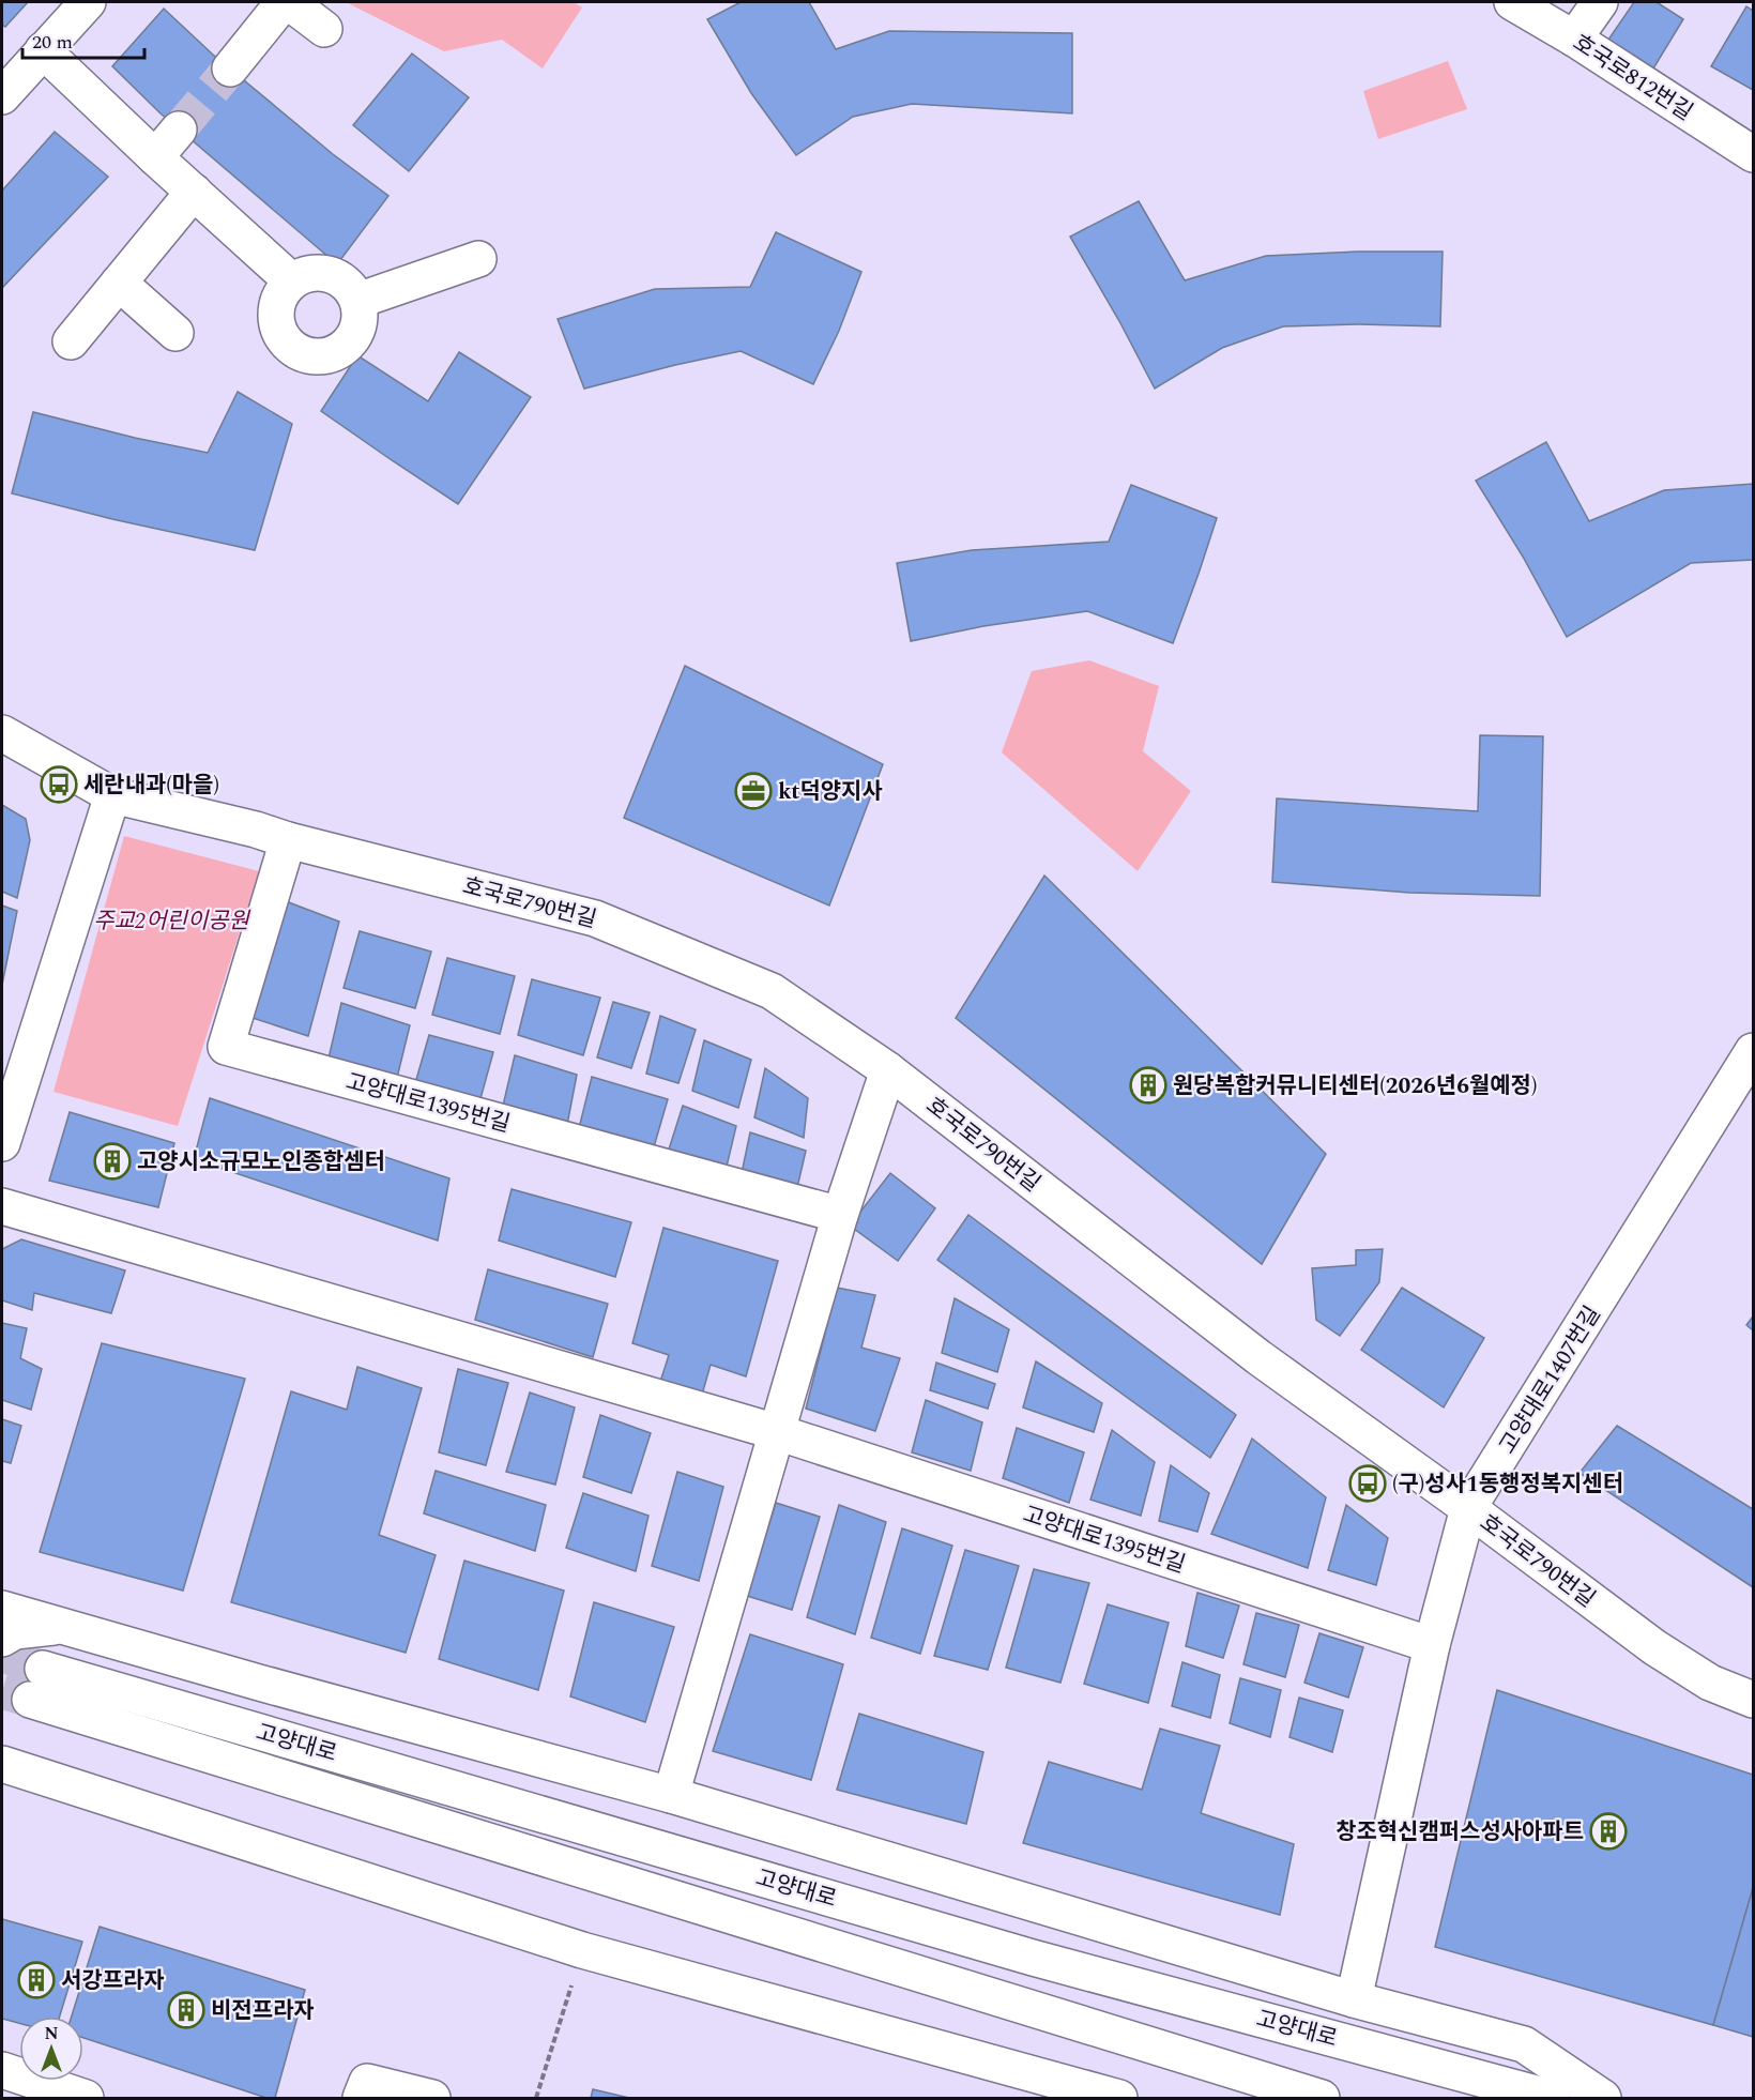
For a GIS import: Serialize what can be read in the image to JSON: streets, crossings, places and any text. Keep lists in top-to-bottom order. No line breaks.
{"streets":{"street":["호국로812번길","호국로790번길","고양대로1395번길","고양대로1407번길","고양대로"]},"crossings":[["호국로790번길","고양대로1395번길"],["호국로790번길","고양대로1407번길"],["고양대로1395번길","고양대로1407번길"]],"parks":["주교2어린이공원"],"places":{"bus stop":["세란내과(마을)","(구)성사1동행정복지센터"],"office":["kt덕양지사"],"building":["원당복합커뮤니티센터(2026년6월예정)","고양시소규모노인종합셈터","창조혁신캠퍼스성사아파트","서강프라자","비전프라자"]},"scale_bar":"20 m","north":"top"}
